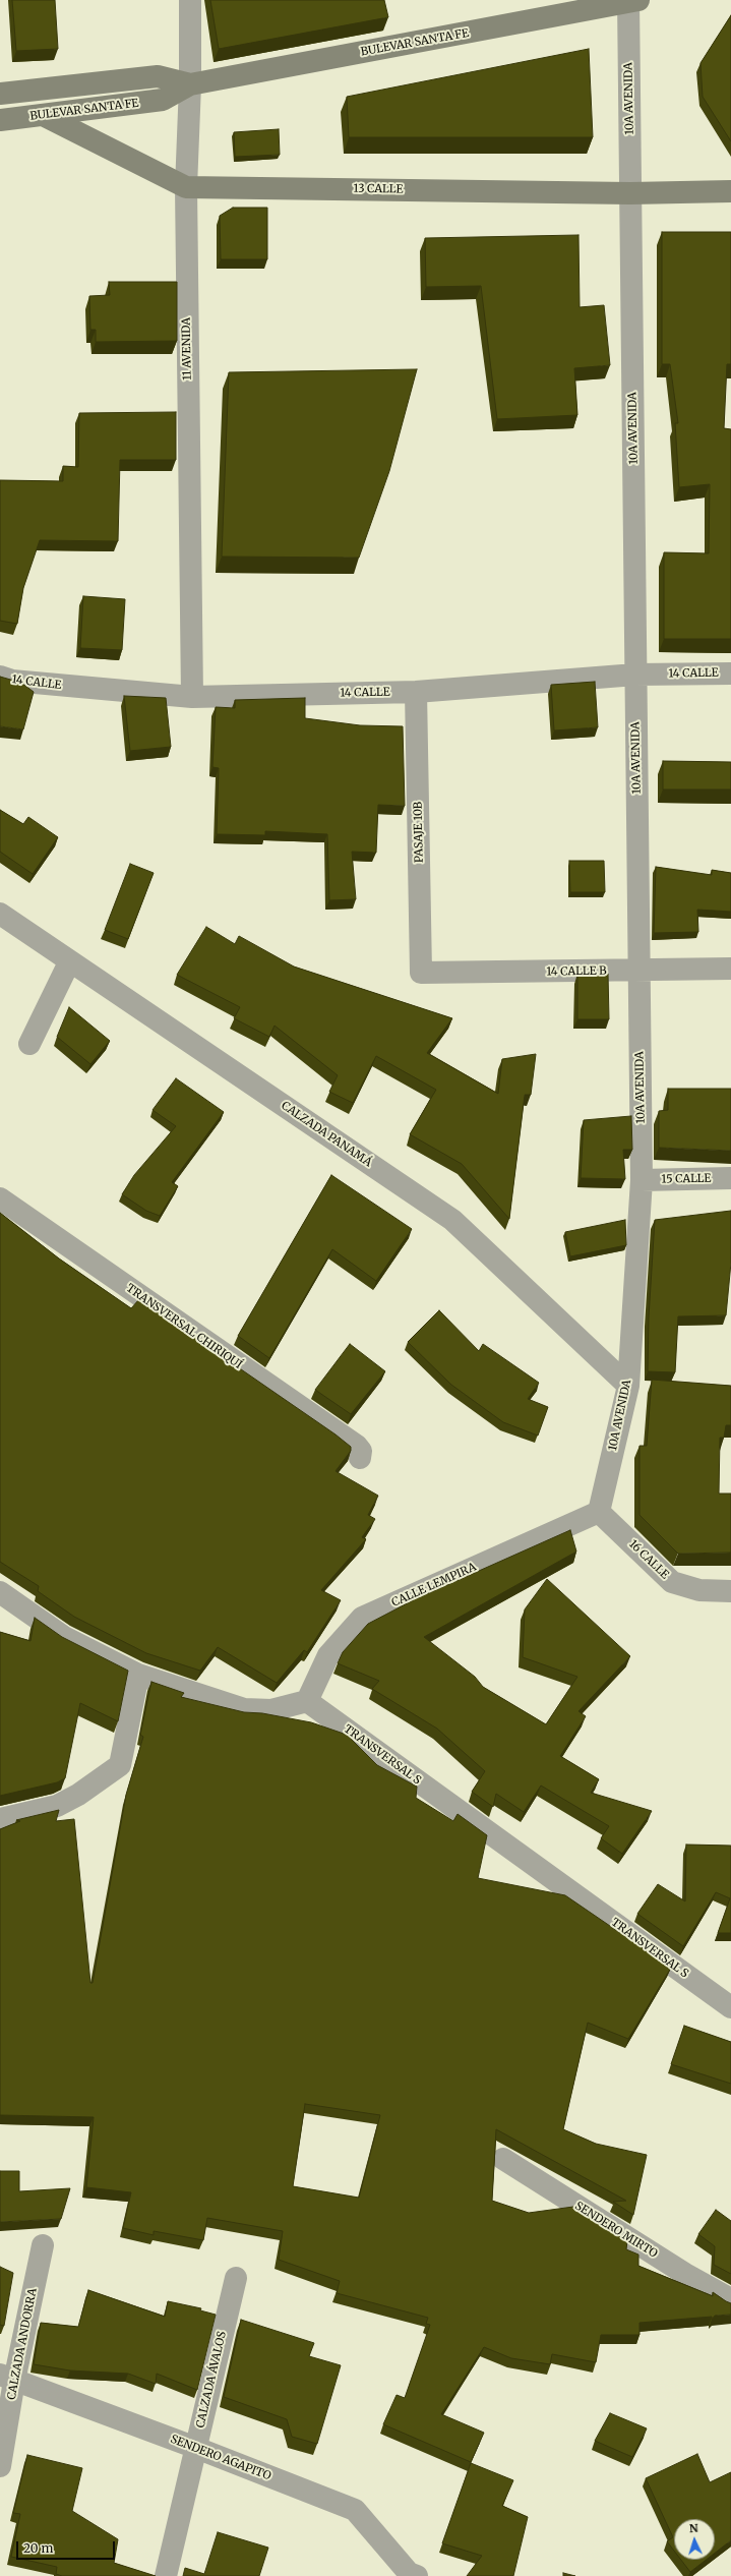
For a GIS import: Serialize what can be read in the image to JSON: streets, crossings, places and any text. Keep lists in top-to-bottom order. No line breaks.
{"streets":{"main road":["BULEVAR SANTA FE","13 CALLE"],"street":["10A AVENIDA","11 AVENIDA","14 CALLE","PASAJE 10B","14 CALLE B","CALZADA PANAMÁ","15 CALLE","TRANSVERSAL CHIRIQUÍ","16 CALLE","CALLE LEMPIRA","TRANSVERSAL S","SENDERO MIRTO","CALZADA ANDORRA","CALZADA ÁVALOS","SENDERO AGAPITO"]},"crossings":[["BULEVAR SANTA FE","10A AVENIDA"],["BULEVAR SANTA FE","13 CALLE"],["BULEVAR SANTA FE","11 AVENIDA"],["10A AVENIDA","13 CALLE"],["10A AVENIDA","14 CALLE"],["10A AVENIDA","14 CALLE B"],["10A AVENIDA","CALZADA PANAMÁ"],["10A AVENIDA","15 CALLE"],["10A AVENIDA","16 CALLE"],["10A AVENIDA","CALLE LEMPIRA"],["13 CALLE","11 AVENIDA"],["11 AVENIDA","14 CALLE"],["14 CALLE","PASAJE 10B"],["PASAJE 10B","14 CALLE B"],["16 CALLE","CALLE LEMPIRA"],["CALLE LEMPIRA","TRANSVERSAL S"],["CALZADA ANDORRA","SENDERO AGAPITO"],["CALZADA ÁVALOS","SENDERO AGAPITO"]],"scale_bar":"20 m","north":"top"}
